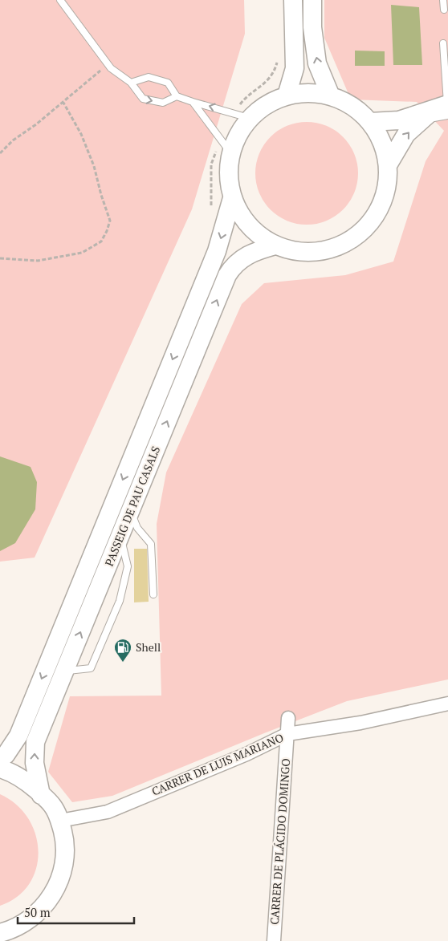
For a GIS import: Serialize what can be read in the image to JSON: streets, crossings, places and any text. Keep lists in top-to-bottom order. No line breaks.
{"streets":{"street":["PASSEIG DE PAU CASALS","CARRER DE LUIS MARIANO","CARRER DE PLÁCIDO DOMINGO"]},"crossings":[["CARRER DE LUIS MARIANO","CARRER DE PLÁCIDO DOMINGO"]],"places":{"fuel station":["Shell"]},"scale_bar":"50 m"}
